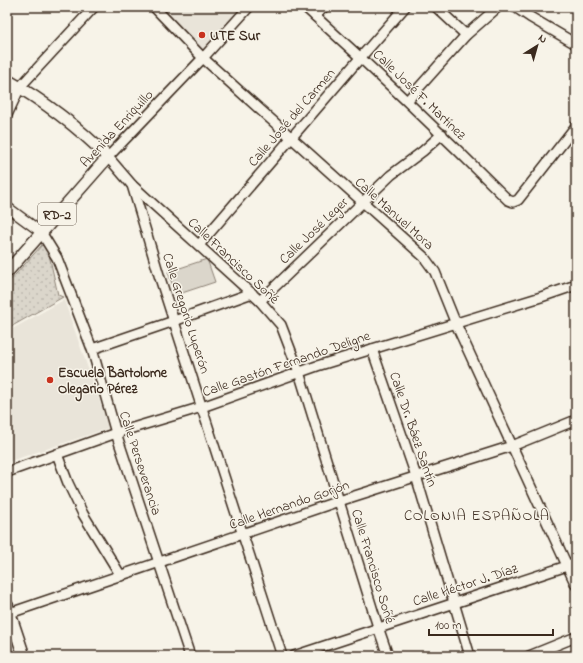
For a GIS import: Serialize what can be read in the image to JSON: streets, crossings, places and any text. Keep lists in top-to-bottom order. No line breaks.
{"streets":{"main road":["Avenida Enriquillo","RD-2"],"street":["Calle José F. Martínez","Calle José del Carmen","Calle Manuel Mora","Calle José Leger","Calle Francisco Soñé","Calle Gregorio Luperón","Calle Gastón Fernando Deligne","Calle Dr. Báez Santín","Calle Perseverancia","Calle Hernando Gorjón","Calle Héctor J. Díaz"]},"crossings":[["Calle José F. Martínez","Calle José del Carmen"],["Calle José F. Martínez","Calle José Leger"],["Calle José del Carmen","Calle Manuel Mora"],["Calle José del Carmen","Calle Francisco Soñé"],["Avenida Enriquillo","Calle Manuel Mora"],["Avenida Enriquillo","Calle Francisco Soñé"],["Avenida Enriquillo","Calle Perseverancia"],["Calle Manuel Mora","Calle José Leger"],["Calle Manuel Mora","Calle Gastón Fernando Deligne"],["Calle Manuel Mora","Calle Hernando Gorjón"],["Calle Manuel Mora","Calle Héctor J. Díaz"],["Calle José Leger","Calle Francisco Soñé"],["Calle Francisco Soñé","Calle Gregorio Luperón"],["Calle Francisco Soñé","Calle Gastón Fernando Deligne"],["Calle Francisco Soñé","Calle Hernando Gorjón"],["Calle Francisco Soñé","Calle Héctor J. Díaz"],["Calle Gregorio Luperón","Calle Gastón Fernando Deligne"],["Calle Gregorio Luperón","Calle Hernando Gorjón"],["Calle Gastón Fernando Deligne","Calle Dr. Báez Santín"],["Calle Gastón Fernando Deligne","Calle Perseverancia"],["Calle Dr. Báez Santín","Calle Hernando Gorjón"],["Calle Dr. Báez Santín","Calle Héctor J. Díaz"],["Calle Perseverancia","Calle Hernando Gorjón"]],"districts":["COLONIA ESPAÑOLA"],"places":["UTE Sur","Escuela Bartolome Olegario Pérez"],"scale_bar":"100 m","north":"top right"}
